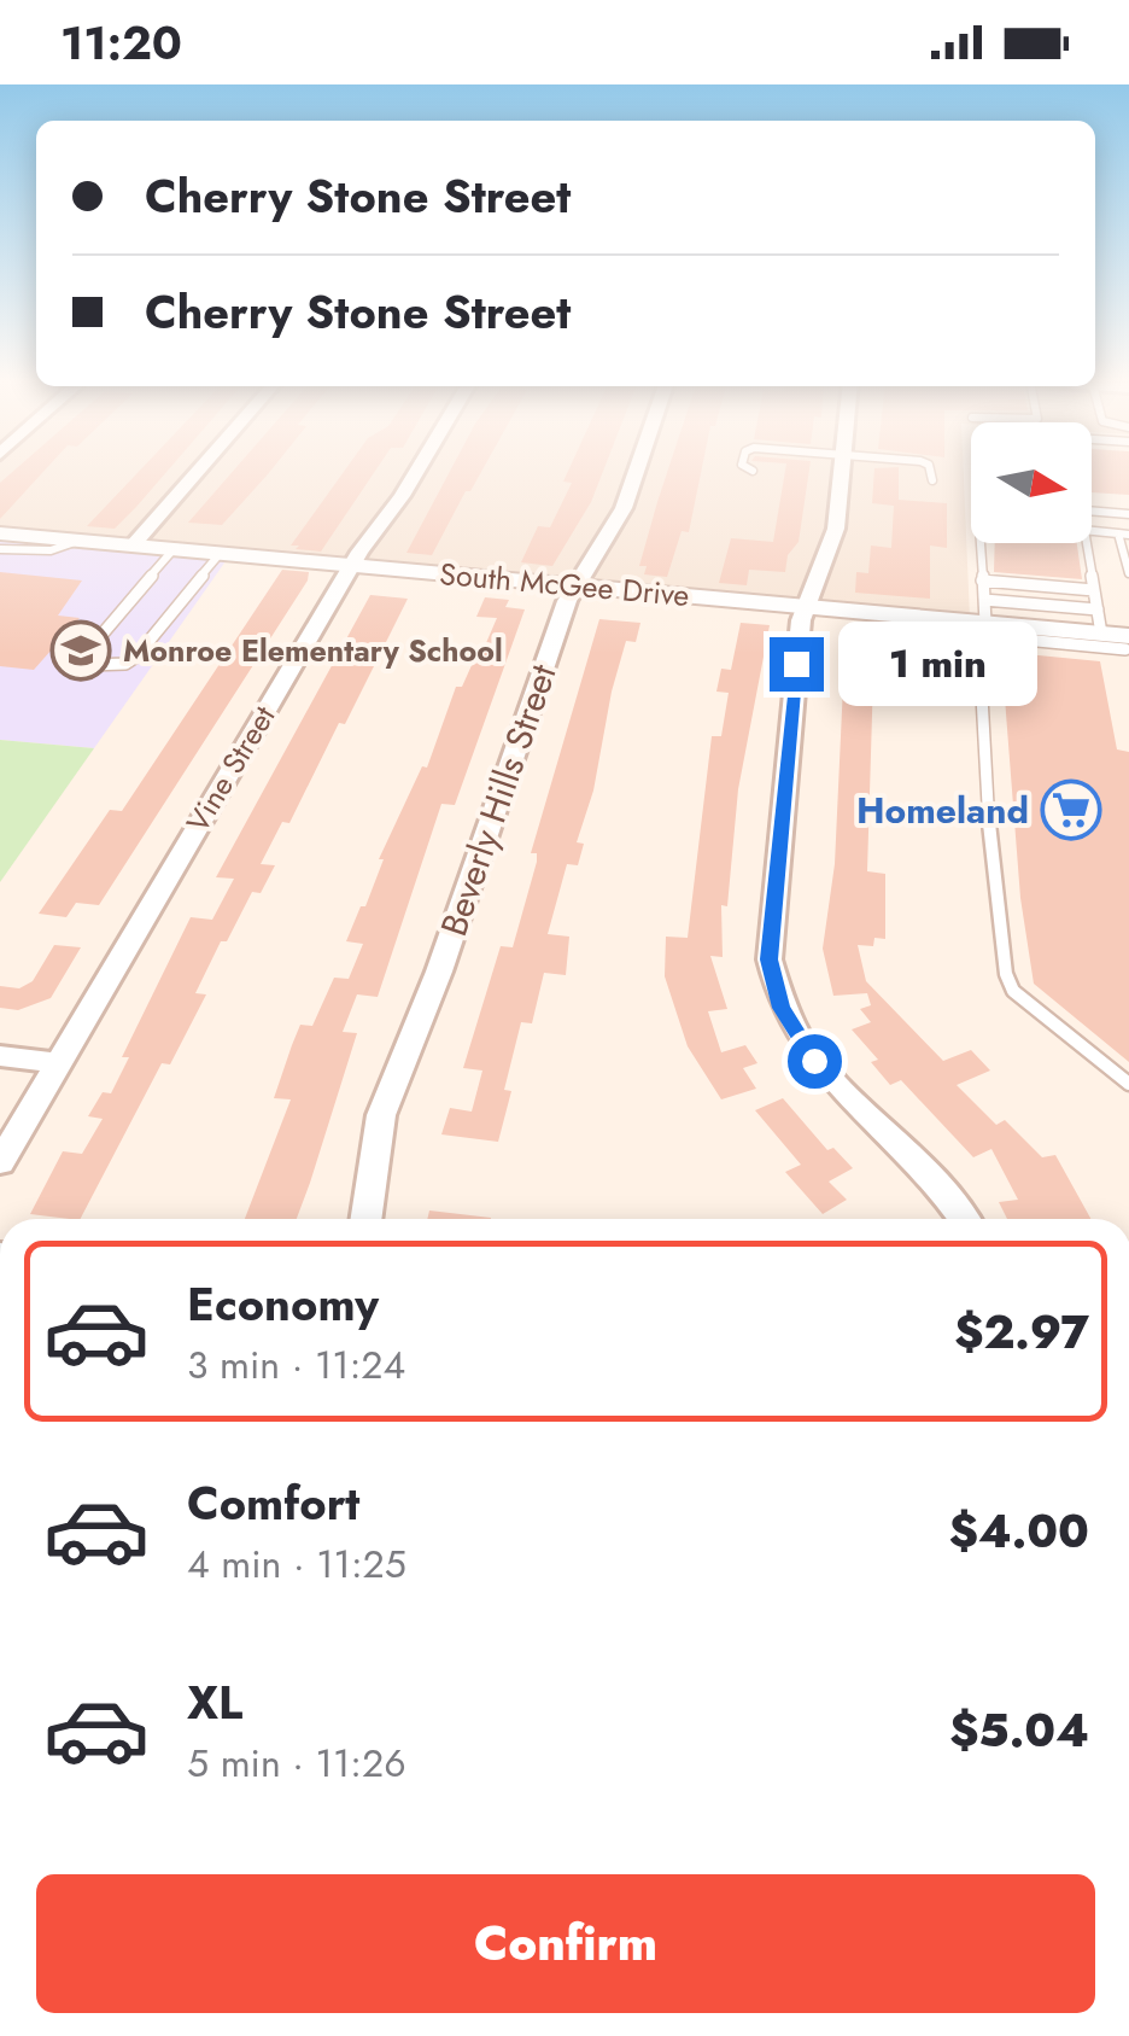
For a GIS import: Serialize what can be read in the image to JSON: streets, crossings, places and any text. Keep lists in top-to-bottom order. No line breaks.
{"streets":{"street":["South McGee Drive","Vine Street","Beverly Hills Street"]},"crossings":[["South McGee Drive","Vine Street"],["South McGee Drive","Beverly Hills Street"]],"places":{"school or university":["Monroe Elementary School"],"supermarket":["Homeland"]},"north":"right","page":{"status":"11:20","banner":["Cherry Stone Street","Cherry Stone Street"],"bubble":"1 min","list":[{"name":"Economy","note":"3 min · 11:24","value":"$2.97"},{"name":"Comfort","note":"4 min · 11:25","value":"$4.00"},{"name":"XL","note":"5 min · 11:26","value":"$5.04"}],"buttons":"Confirm"}}
